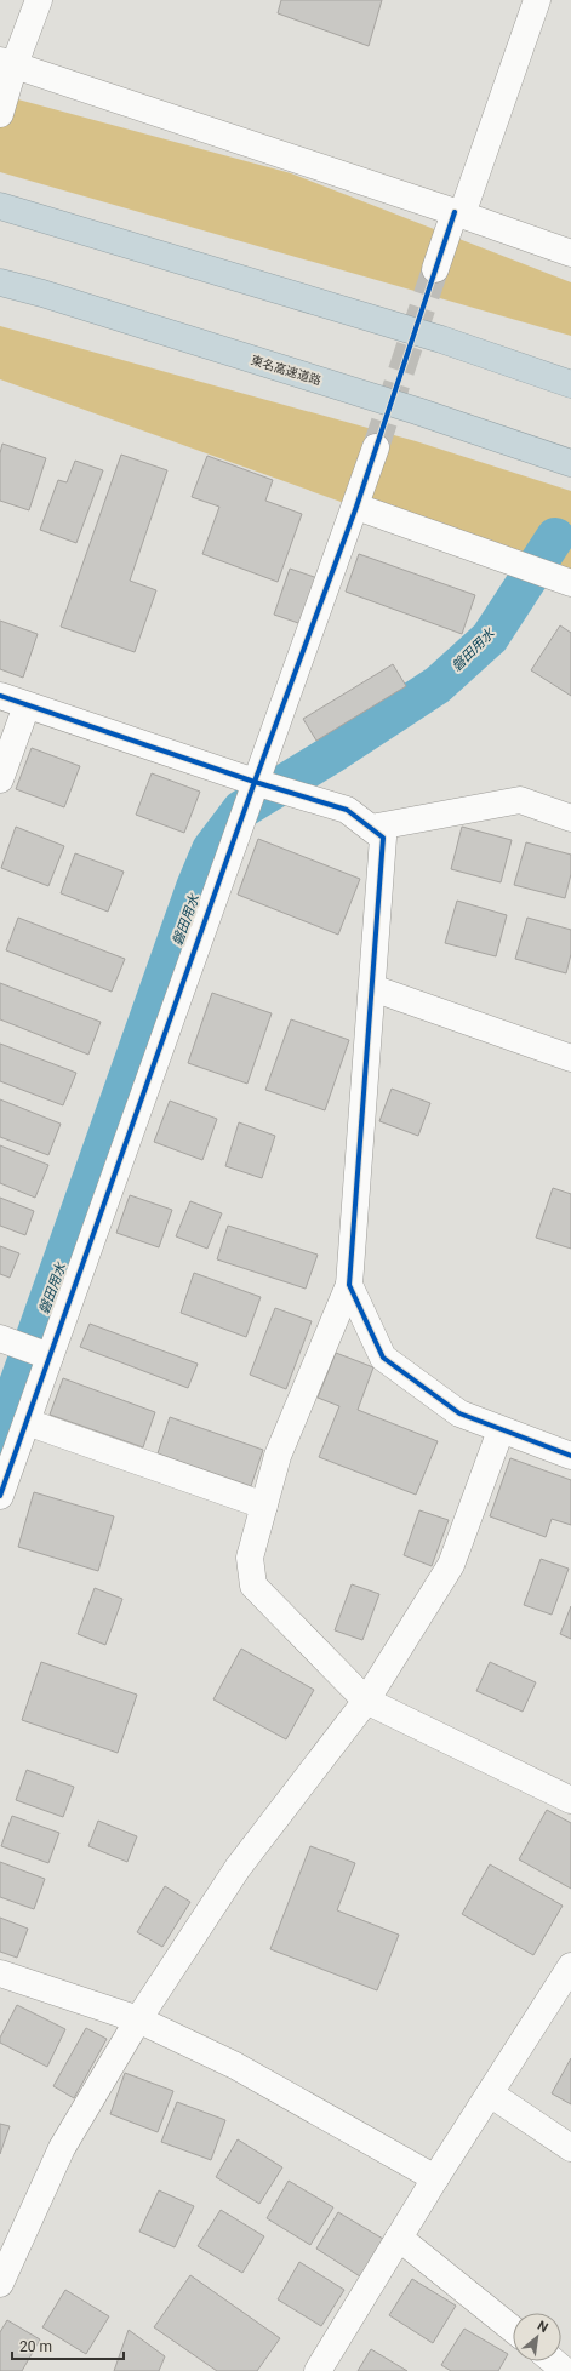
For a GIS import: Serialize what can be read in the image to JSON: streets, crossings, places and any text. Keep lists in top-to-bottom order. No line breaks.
{"streets":{"highway":["東名高速道路"]},"water":["磐田用水"],"scale_bar":"20 m","north":"top right"}
